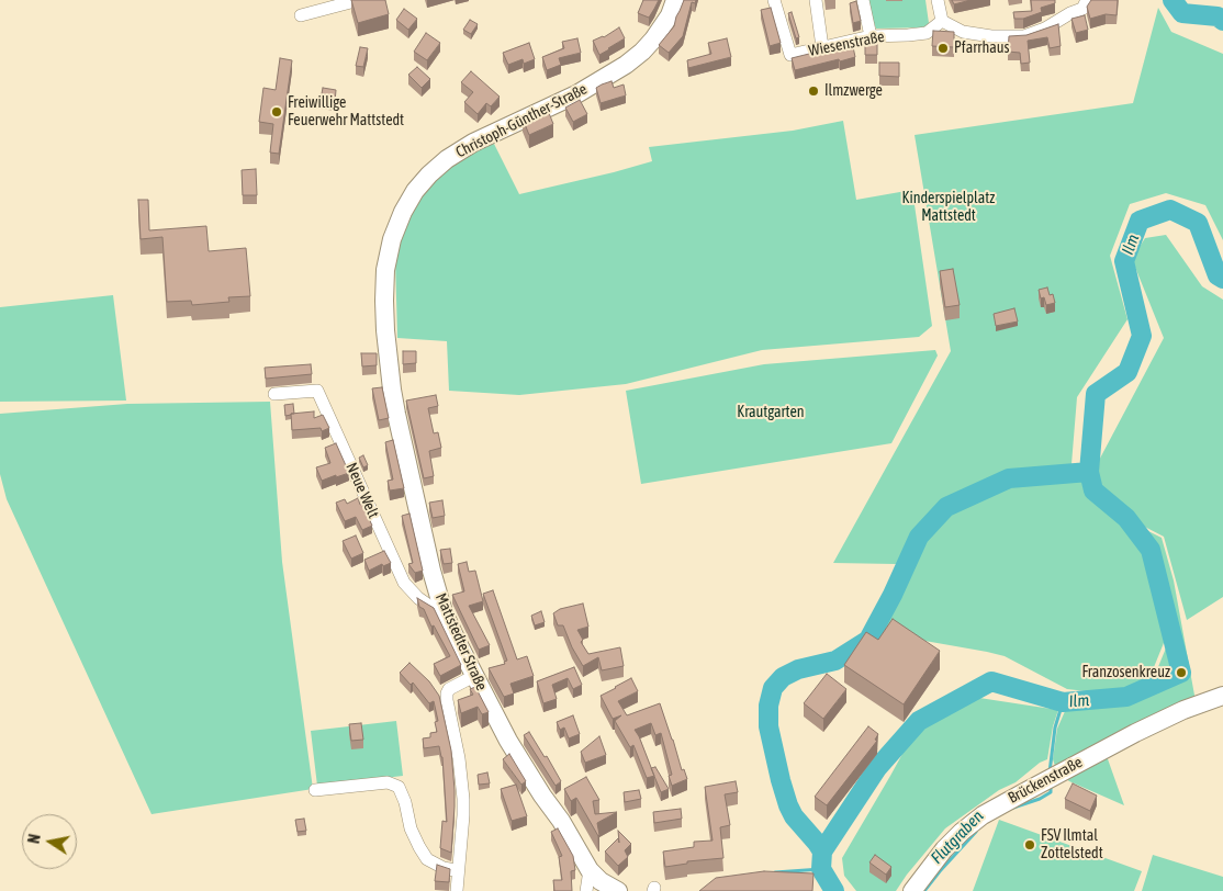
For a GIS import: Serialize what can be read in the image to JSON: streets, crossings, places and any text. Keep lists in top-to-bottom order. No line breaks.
{"streets":{"street":["Wiesenstraße","Christoph-Günther-Straße","Neue Welt","Mattstedter Straße","Brückenstraße"]},"crossings":[["Christoph-Günther-Straße","Mattstedter Straße"],["Neue Welt","Mattstedter Straße"]],"water":["Ilm","Flutgraben"],"parks":["Kinderspielplatz Mattstedt","Krautgarten"],"places":["Pfarrhaus","Ilmzwerge","Freiwillige Feuerwehr Mattstedt","Franzosenkreuz","FSV Ilmtal Zottelstedt"],"north":"left"}
